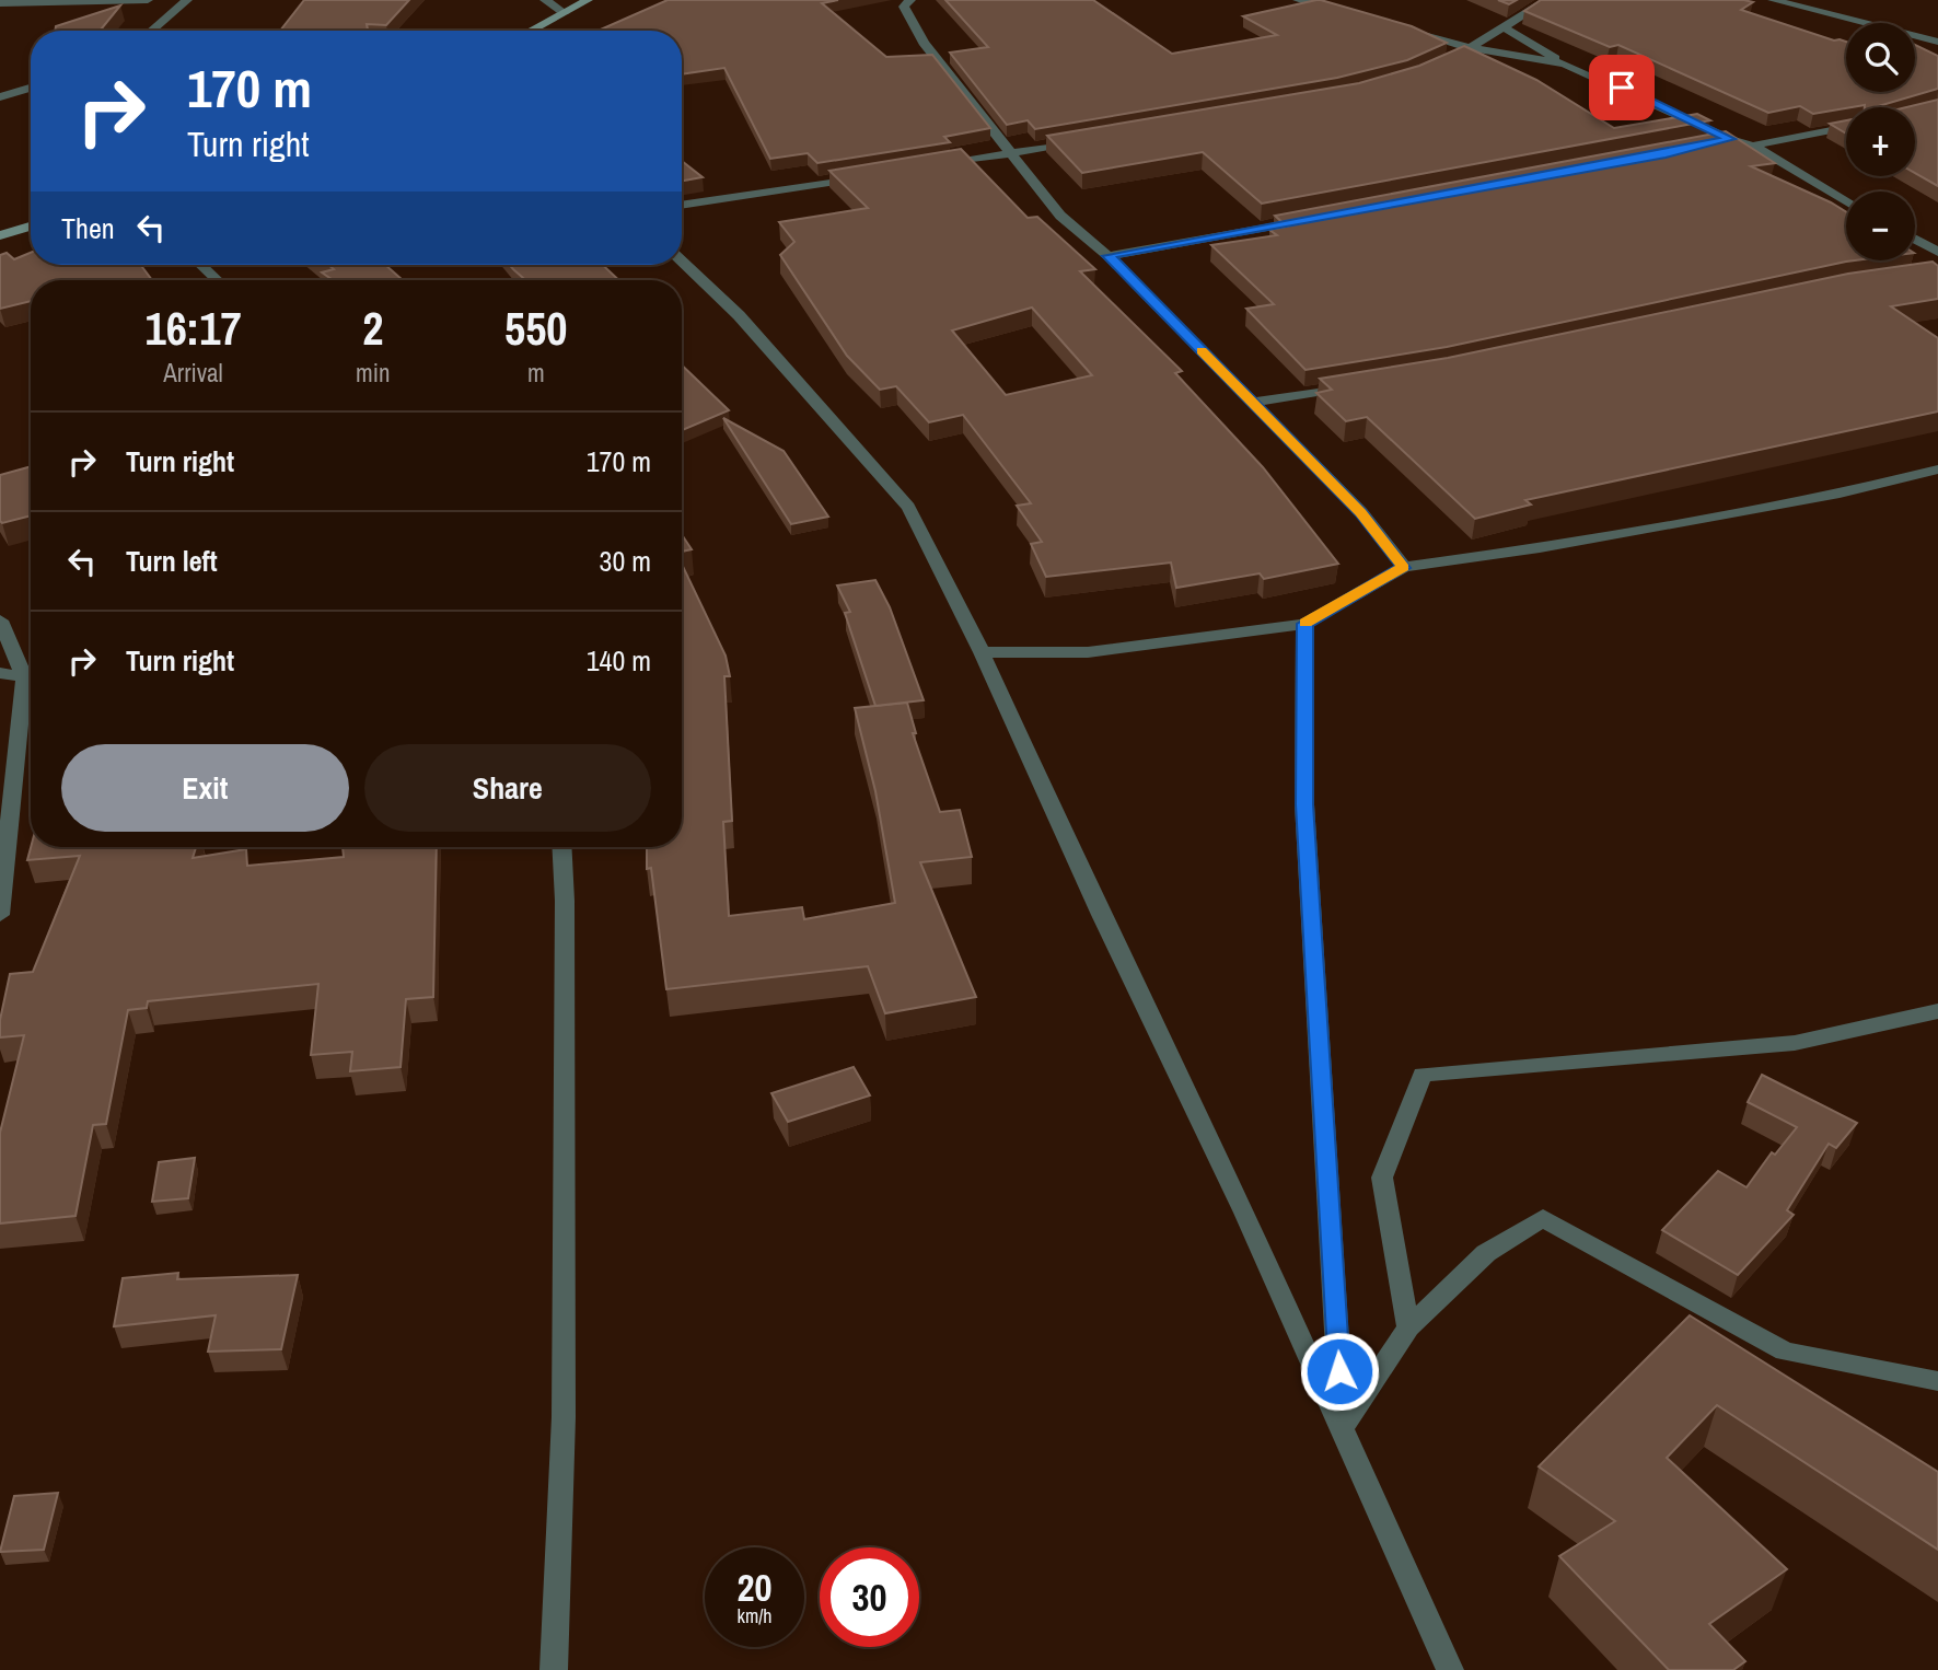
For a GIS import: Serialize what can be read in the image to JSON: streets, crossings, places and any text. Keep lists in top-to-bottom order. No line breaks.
{"page":{"map_buttons":["+","−"],"turn":["170 m","Turn right"],"then":"Then","eta":["16:17","Arrival","2","min","550","m"],"list":[{"name":"Turn right","value":"170 m"},{"name":"Turn left","value":"30 m"},{"name":"Turn right","value":"140 m"}],"buttons":["Exit","Share"],"speed":"20 km/h","limit":"30"}}
